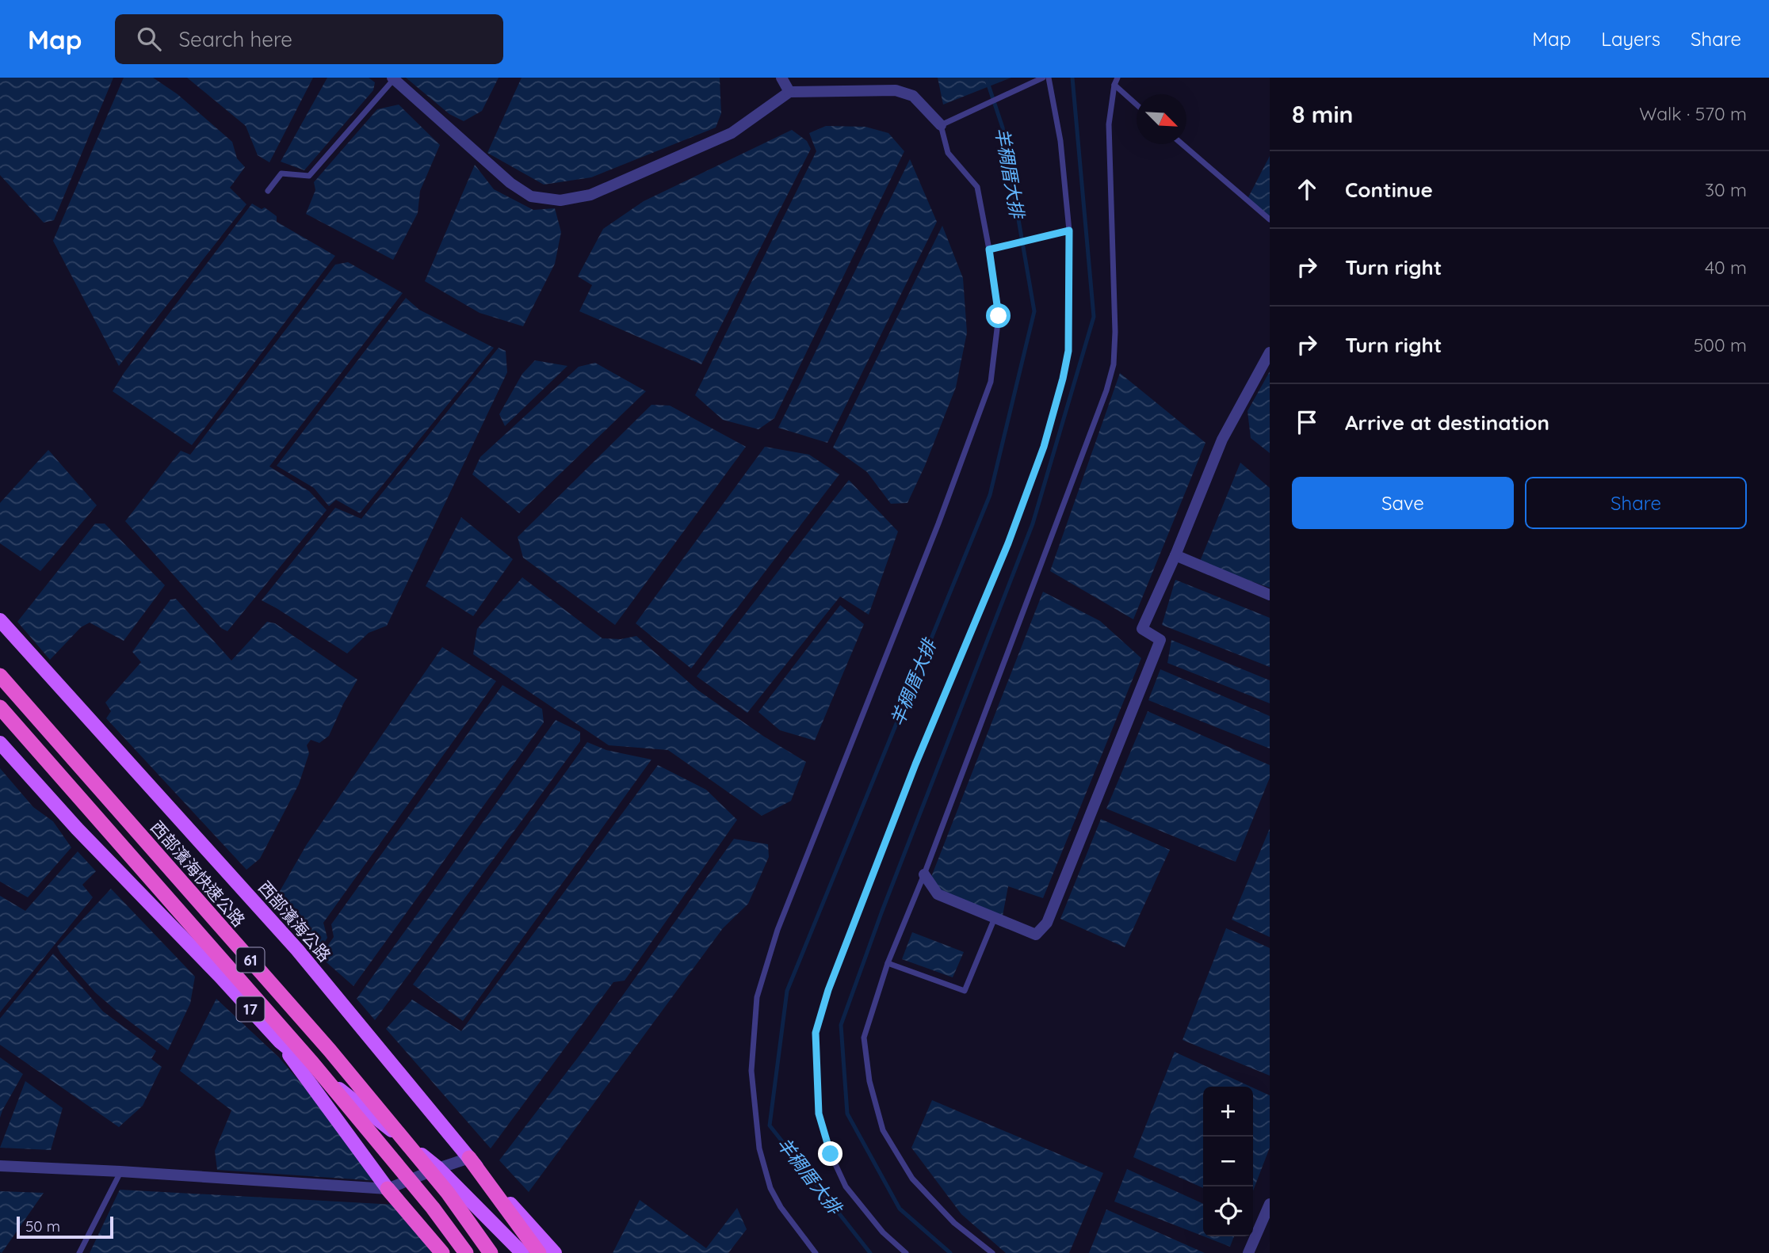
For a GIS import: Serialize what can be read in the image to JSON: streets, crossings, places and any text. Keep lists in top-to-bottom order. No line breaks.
{"streets":{"highway":["西部濱海快速公路","61"],"main road":["西部濱海公路","17"]},"water":["羊稠厝大排"],"scale_bar":"50 m","north":"bottom right","page":{"header":"Map","search":"Search here","nav":["Map","Layers","Share"],"heading":["8 min","Walk · 570 m"],"list":[["Continue","30 m"],["Turn right","40 m"],["Turn right","500 m"],"Arrive at destination"],"buttons":["Save","Share"],"map_buttons":["+","−"],"scale":"50 m"}}
